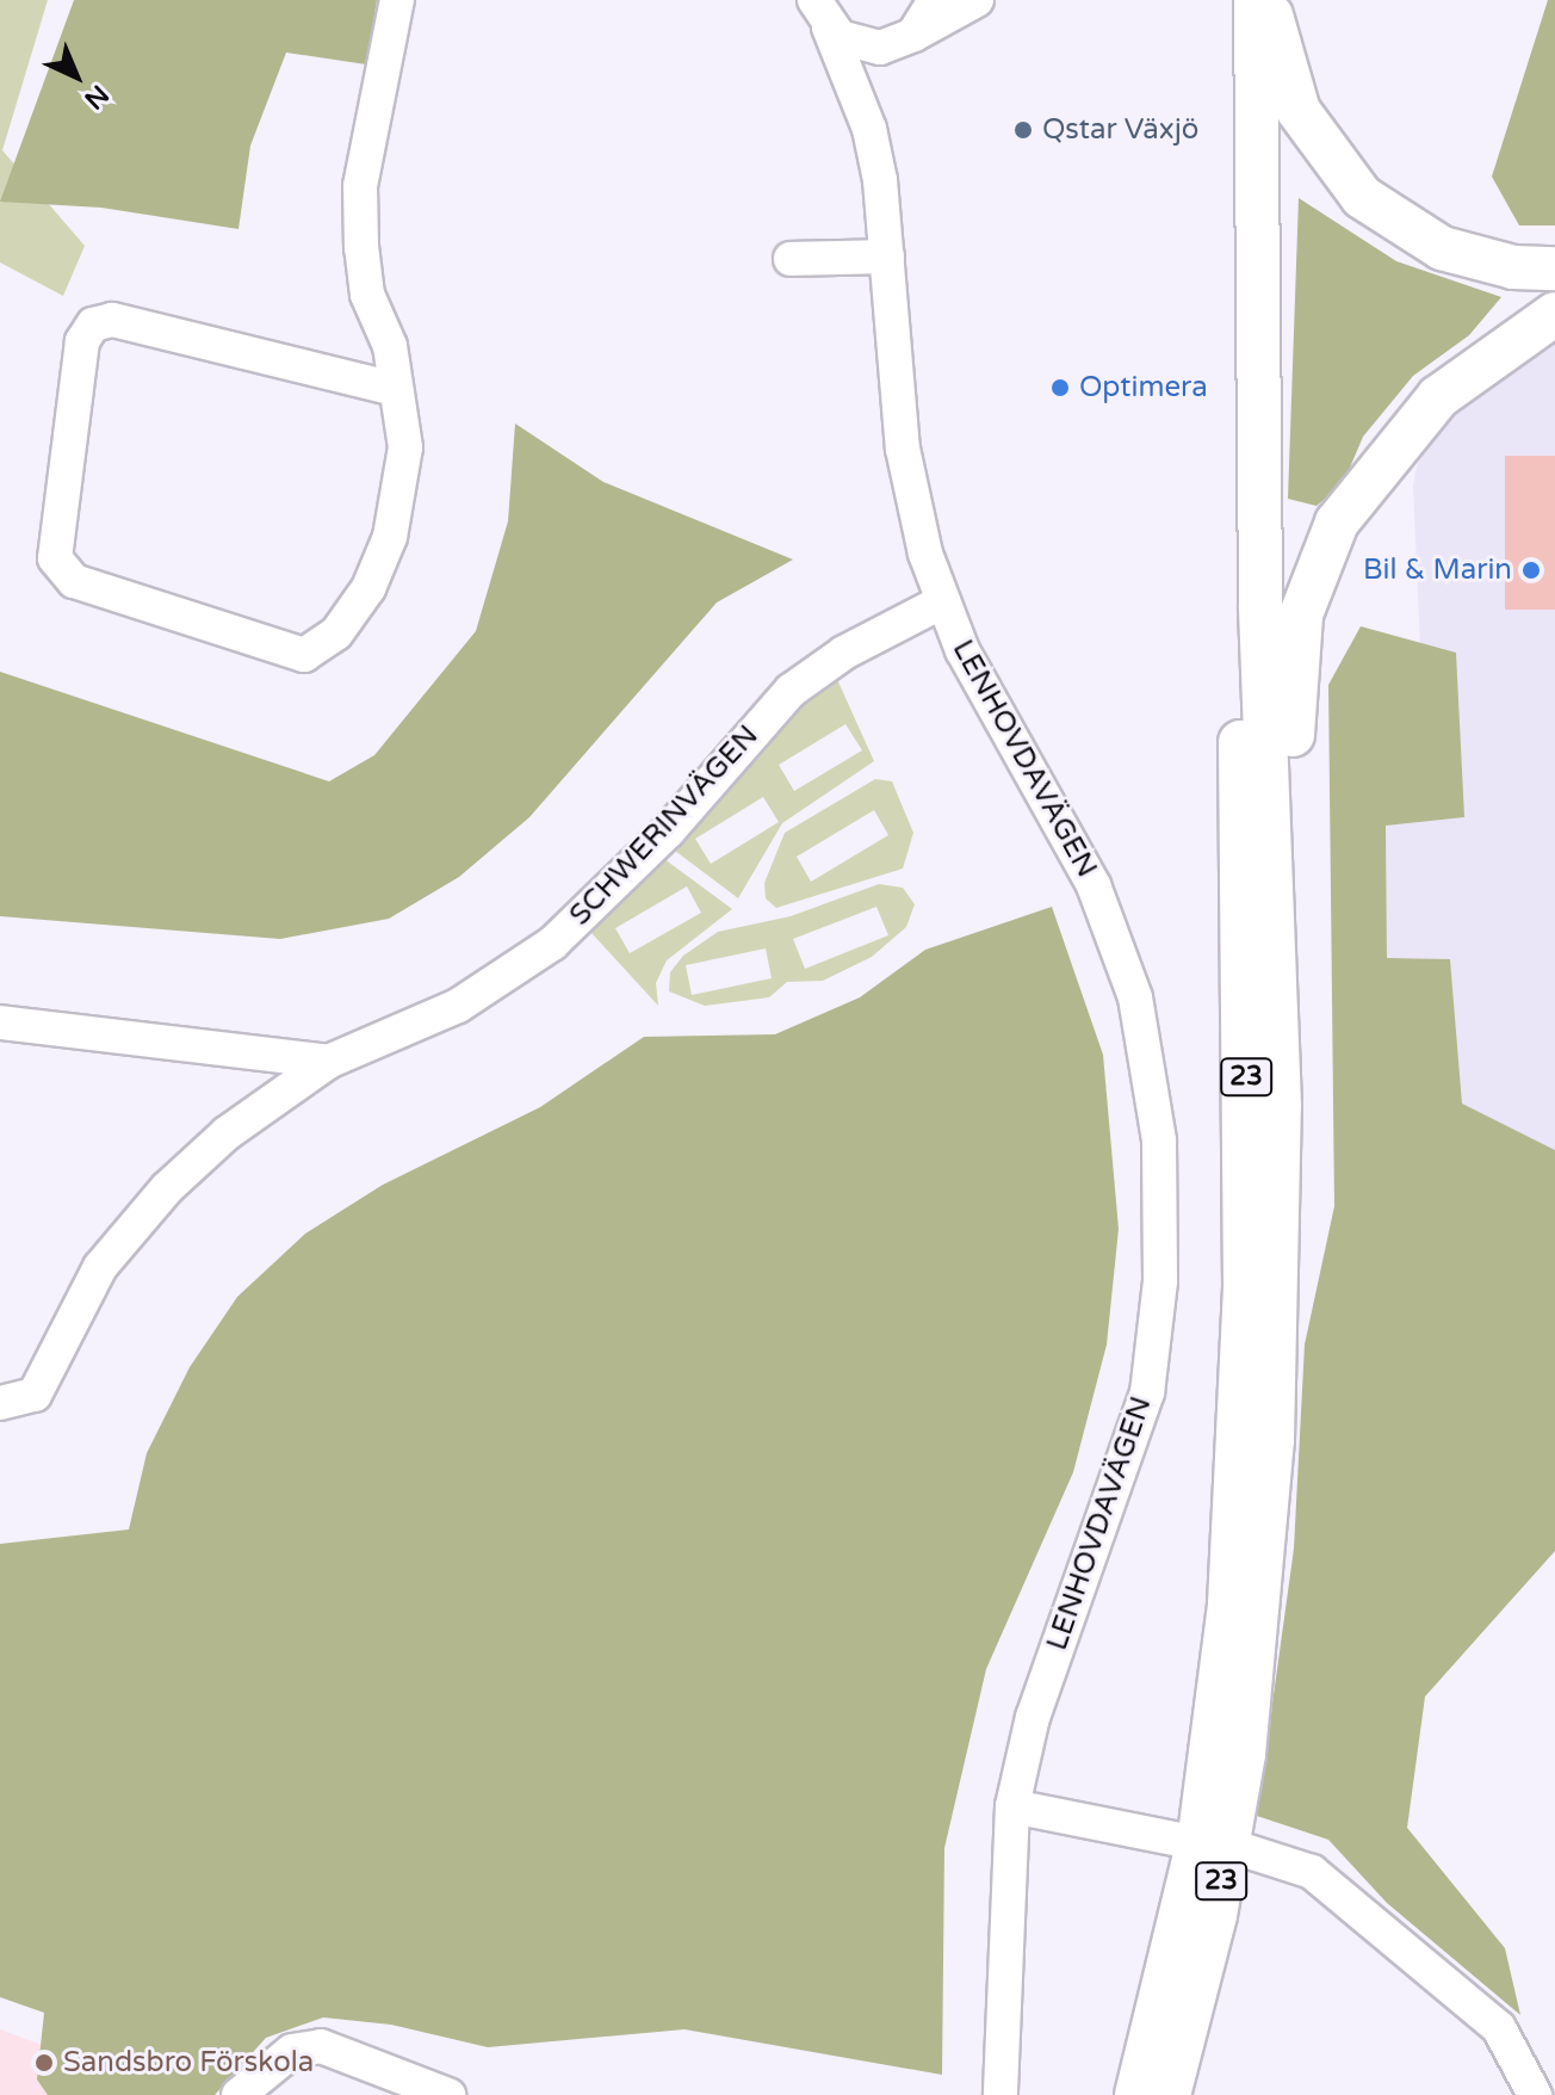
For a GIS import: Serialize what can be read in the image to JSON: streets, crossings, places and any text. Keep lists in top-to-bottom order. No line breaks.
{"streets":{"main road":["23"],"street":["LENHOVDAVÄGEN","SCHWERINVÄGEN"]},"crossings":[["LENHOVDAVÄGEN","SCHWERINVÄGEN"]],"places":["Qstar Växjö","Optimera","Bil & Marin","Sandsbro Förskola"],"north":"bottom right"}
